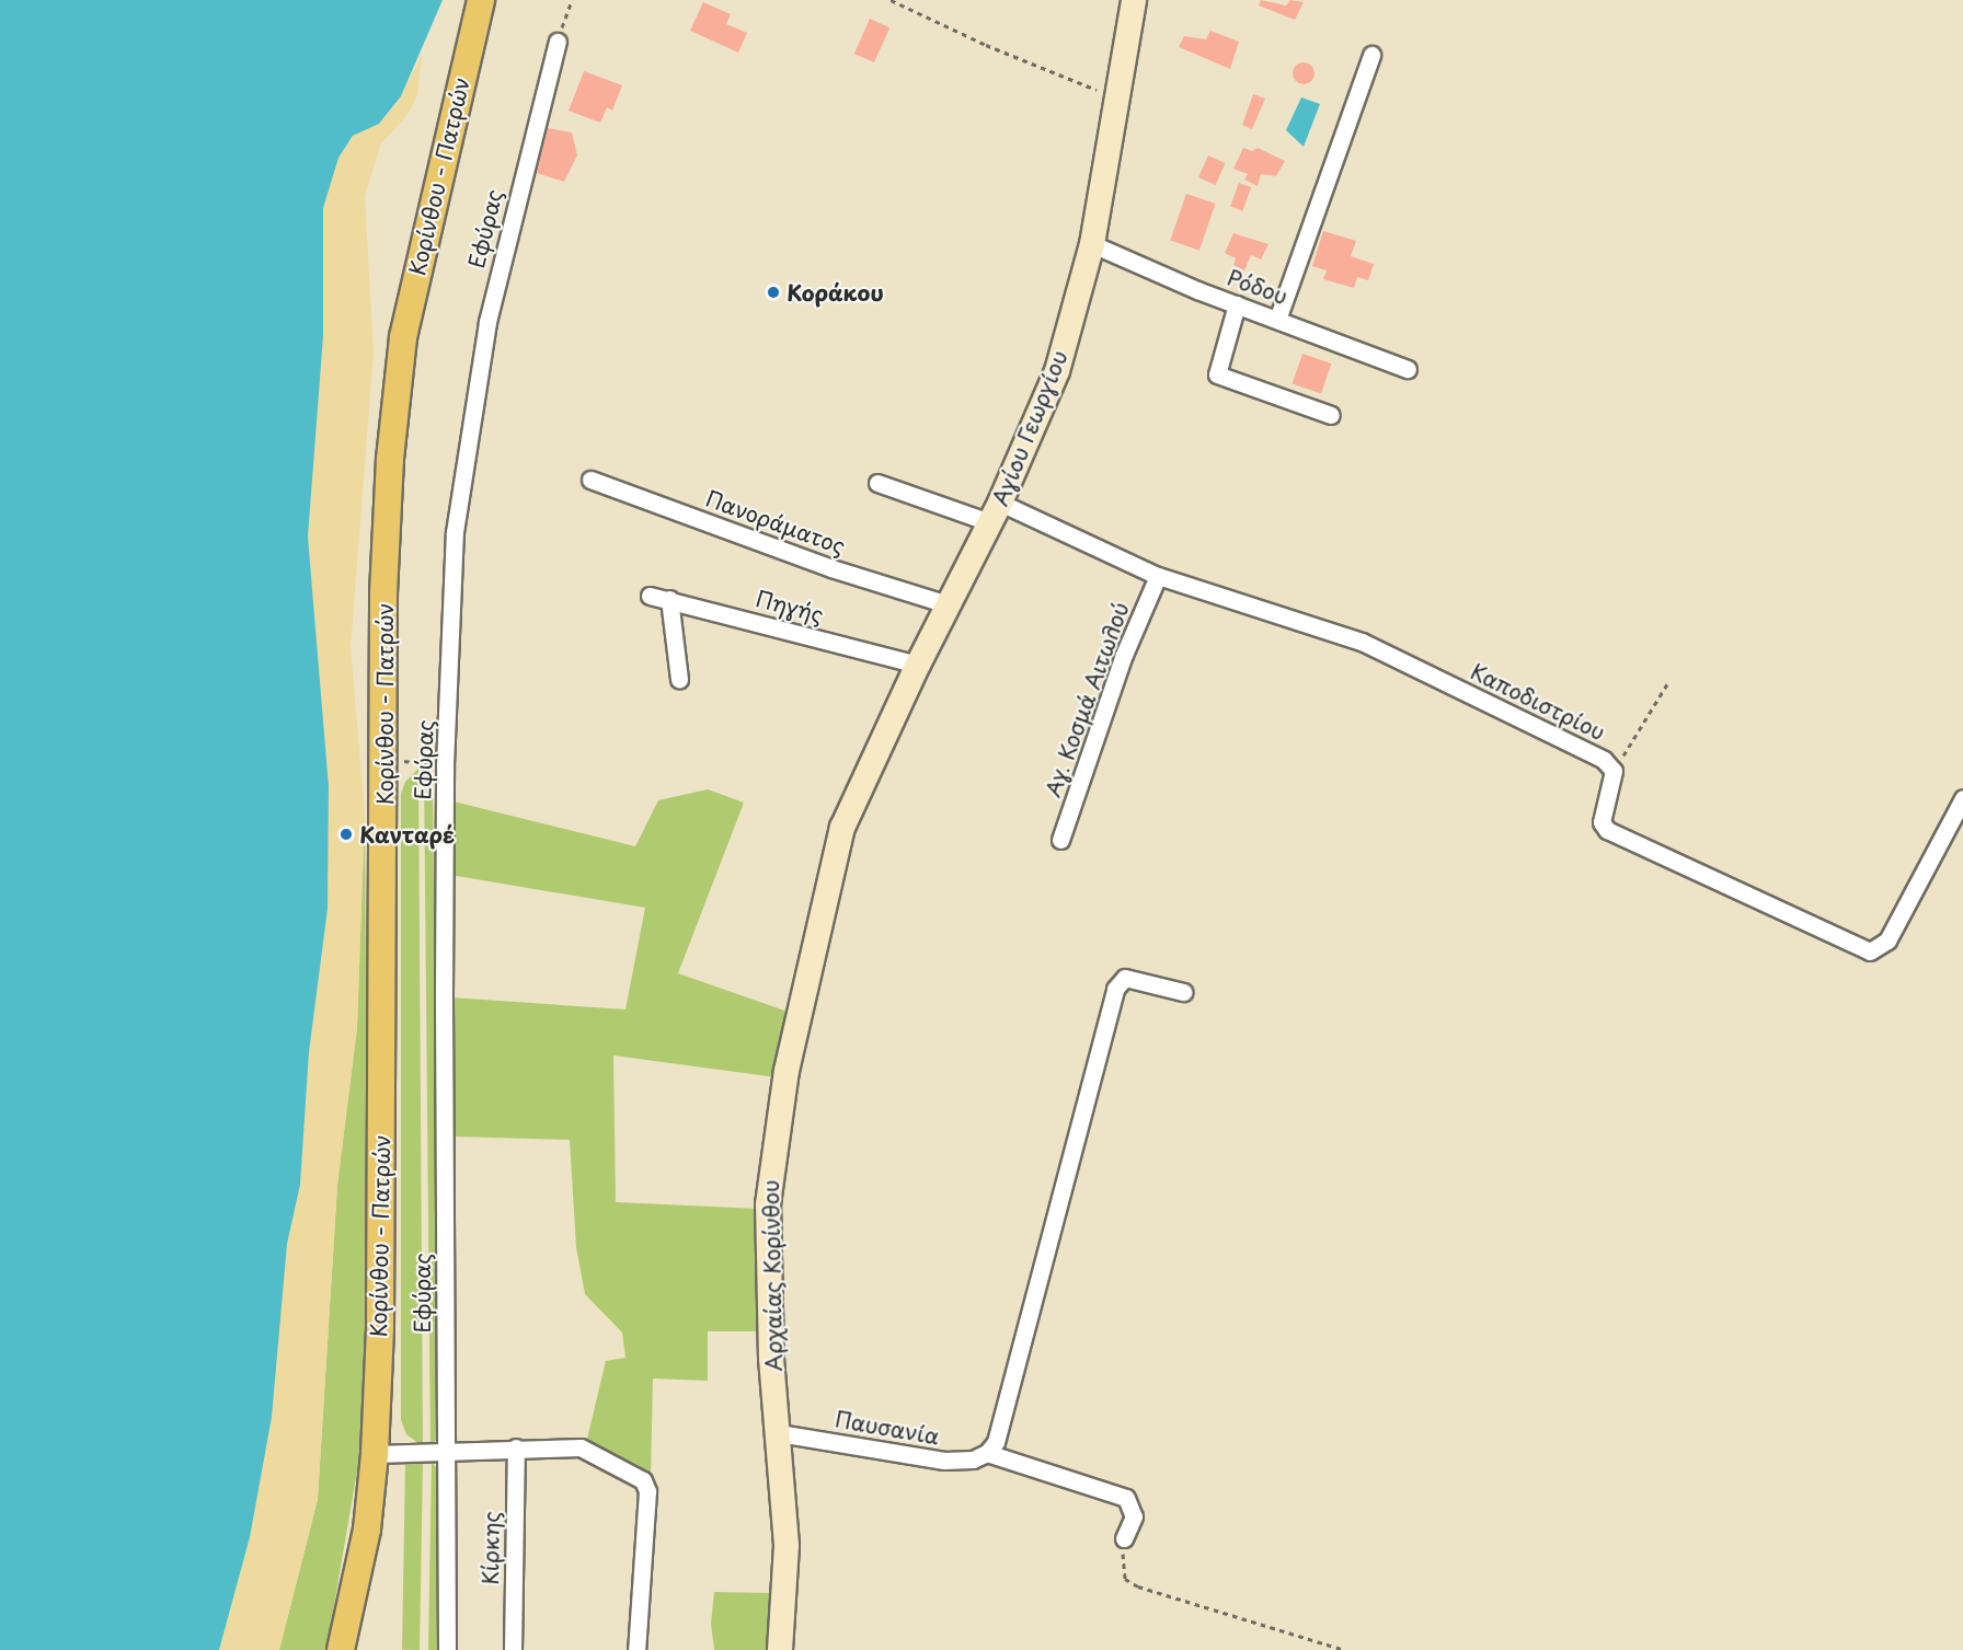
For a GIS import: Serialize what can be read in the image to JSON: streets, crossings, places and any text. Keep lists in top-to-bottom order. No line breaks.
{"streets":{"main road":["Κορίνθου - Πατρών"],"street":["Εφύρας","Ρόδου","Αγίου Γεωργίου","Πανοράματος","Πηγής","Αγ. Κοσμά Αιτωλού","Καποδιστρίου","Αρχαίας Κορίνθου","Παυσανία","Κίρκης"]},"crossings":[["Ρόδου","Αγίου Γεωργίου"],["Αγίου Γεωργίου","Πανοράματος"],["Αγίου Γεωργίου","Πηγής"],["Αγίου Γεωργίου","Καποδιστρίου"],["Αγίου Γεωργίου","Αρχαίας Κορίνθου"],["Αγ. Κοσμά Αιτωλού","Καποδιστρίου"],["Αρχαίας Κορίνθου","Παυσανία"]],"places":["Κοράκου","Κανταρέ"]}
